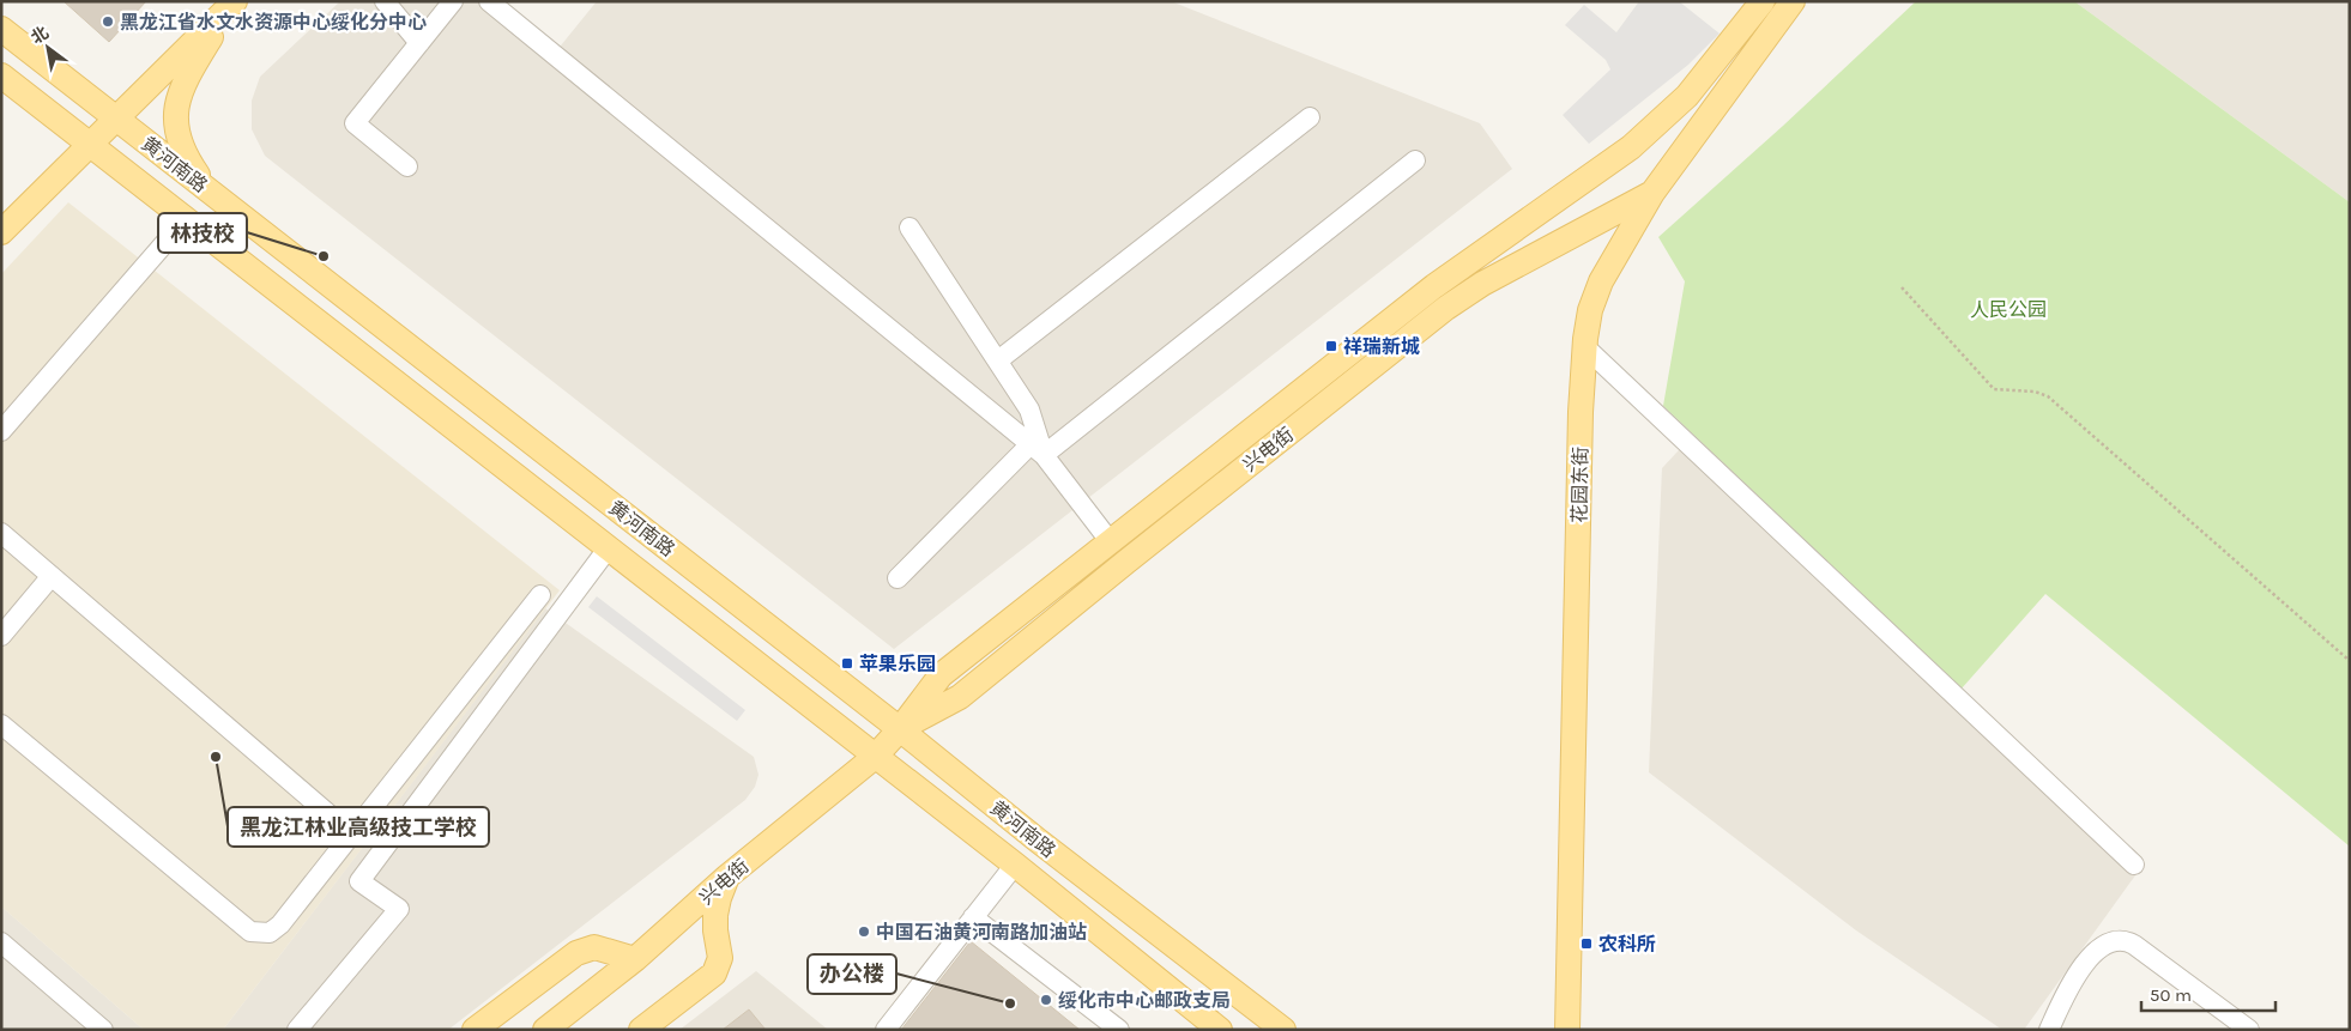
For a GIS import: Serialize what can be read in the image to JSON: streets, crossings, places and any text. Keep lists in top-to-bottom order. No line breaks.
{"streets":{"main road":["黄河南路","兴电街","花园东街"]},"crossings":[["黄河南路","兴电街"],["兴电街","花园东街"]],"parks":["人民公园"],"places":{"other":["黑龙江省水文水资源中心绥化分中心","林技校","黑龙江林业高级技工学校","中国石油黄河南路加油站","绥化市中心邮政支局","办公楼"],"transit":["祥瑞新城","苹果乐园","农科所"]},"scale_bar":"50 m","north":"top left"}
